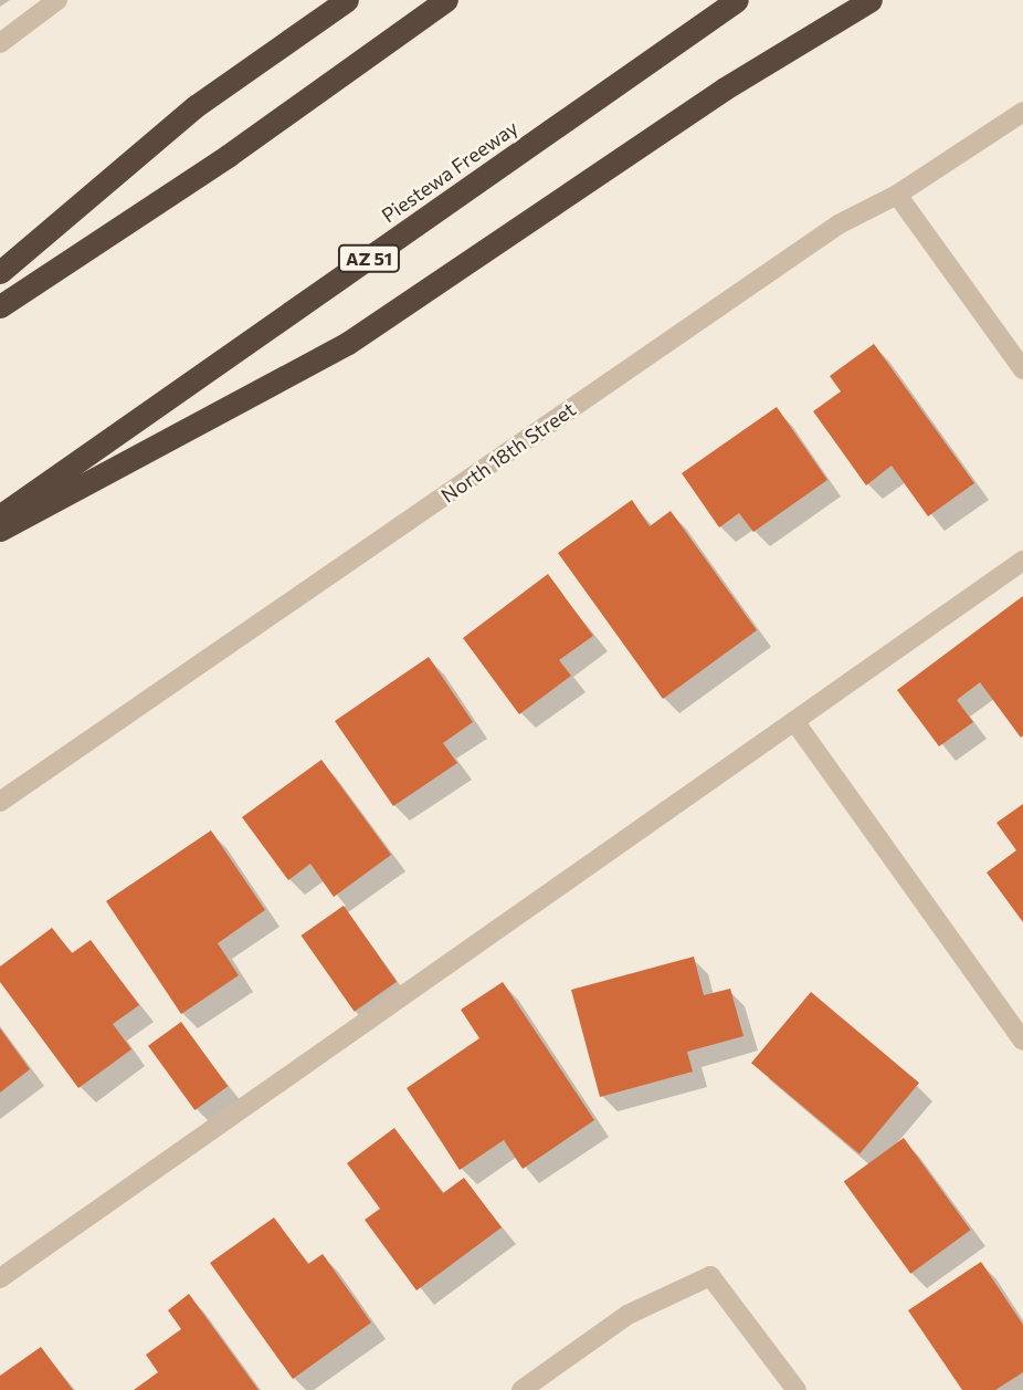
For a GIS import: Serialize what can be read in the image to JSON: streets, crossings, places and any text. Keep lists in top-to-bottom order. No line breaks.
{"streets":{"highway":["Piestewa Freeway","AZ 51"],"street":["North 18th Street"]}}
